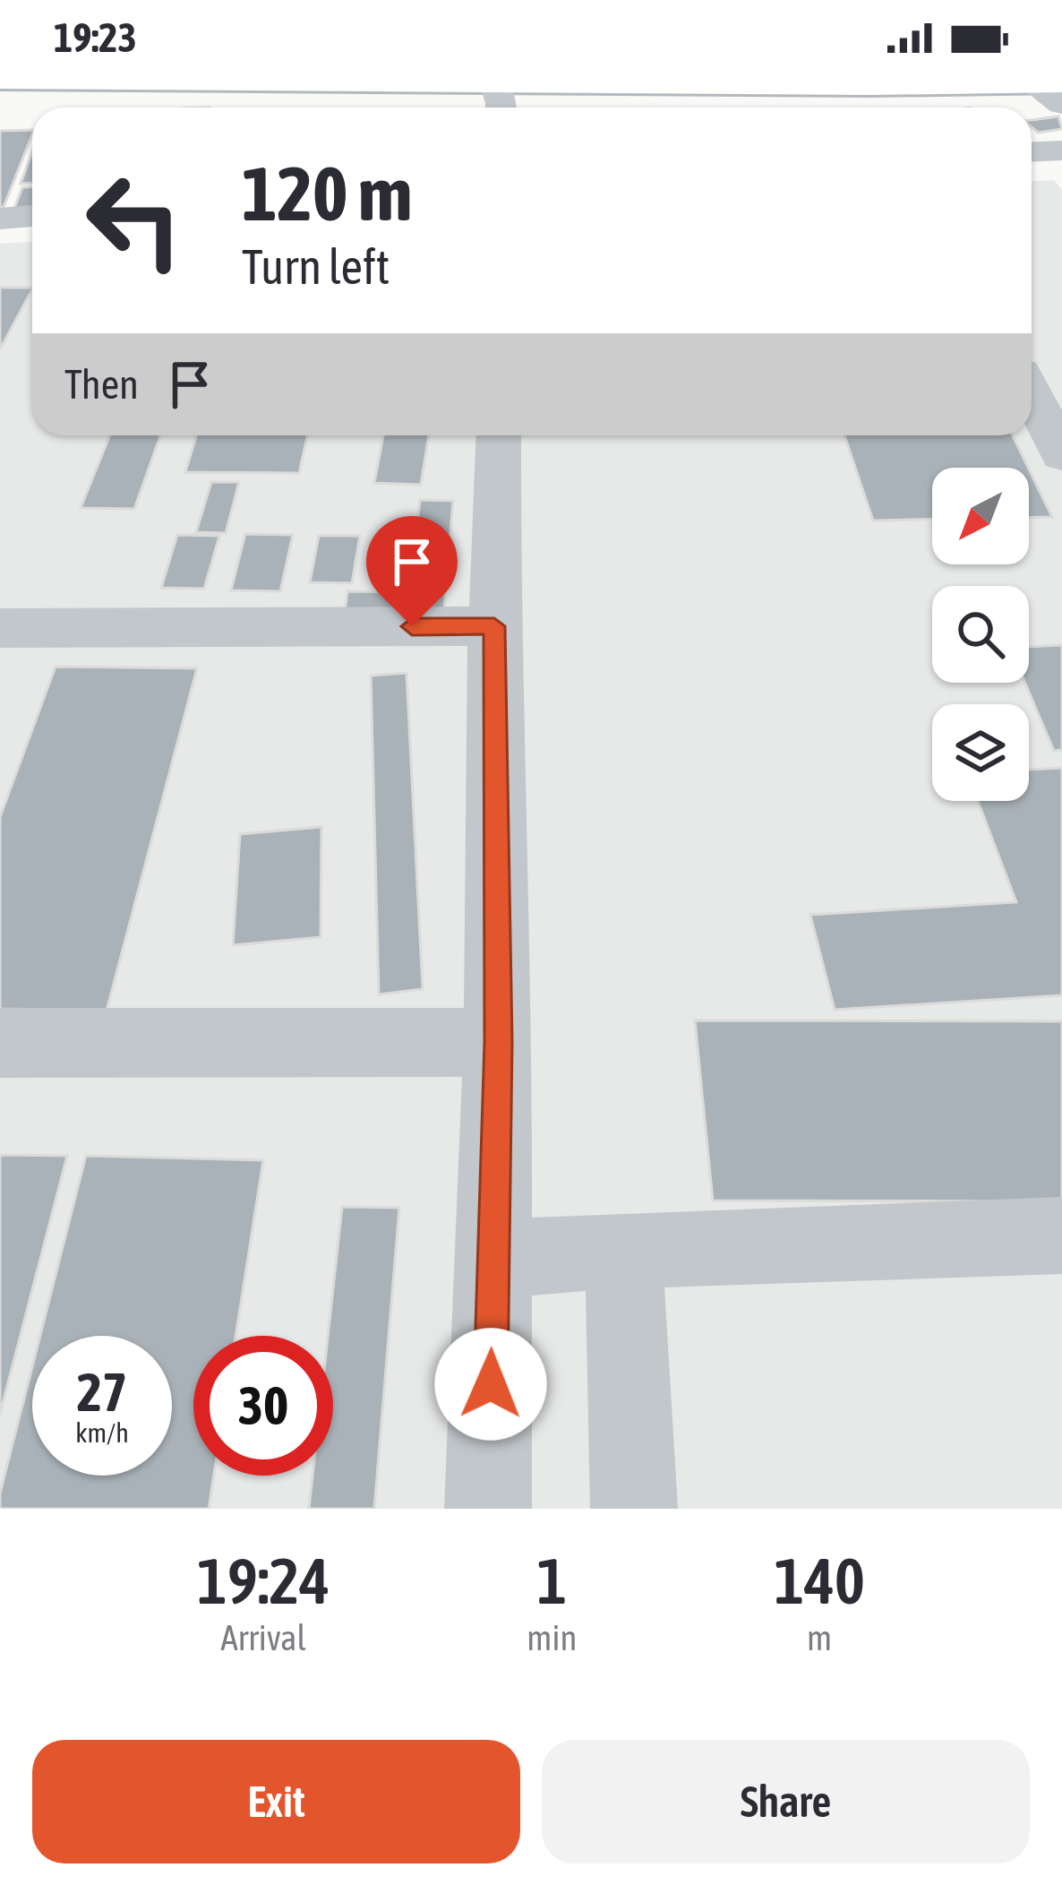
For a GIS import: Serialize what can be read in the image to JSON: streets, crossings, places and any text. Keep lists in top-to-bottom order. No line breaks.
{"north":"bottom left","page":{"status":"19:23","turn":["120 m","Turn left"],"then":"Then","speed":"27 km/h","limit":"30","eta":["19:24","Arrival","1","min","140","m"],"buttons":["Exit","Share"]}}
